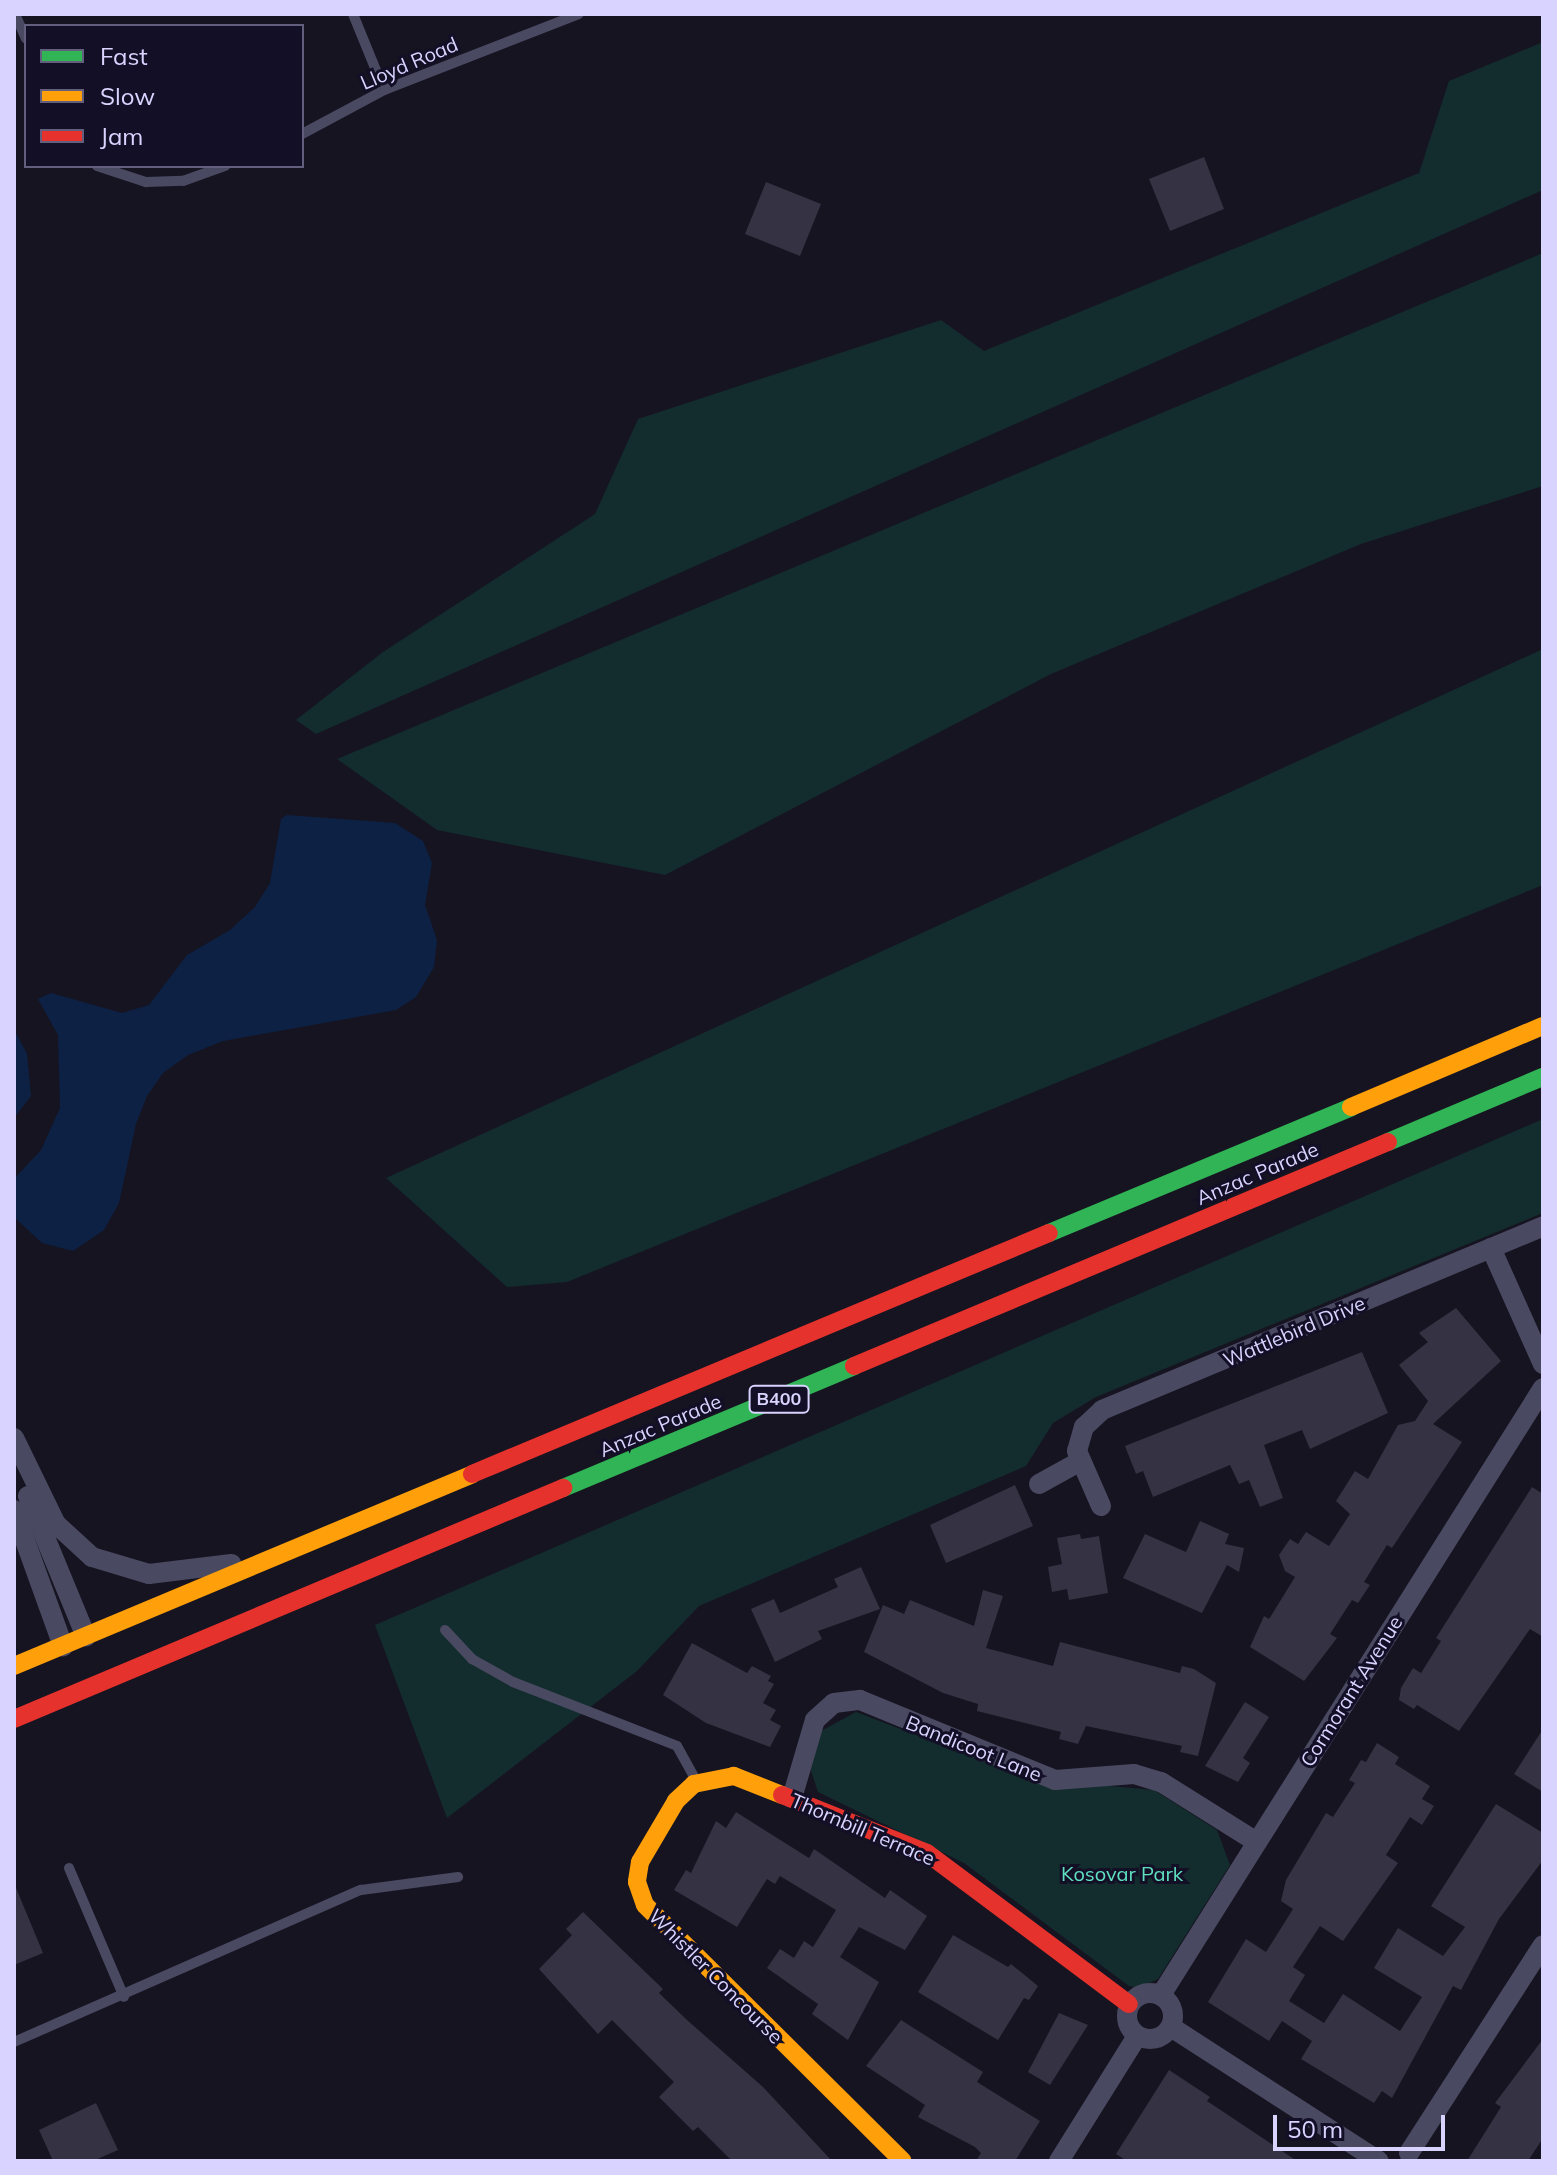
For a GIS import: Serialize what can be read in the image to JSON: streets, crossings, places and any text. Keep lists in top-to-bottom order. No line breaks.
{"streets":{"main road":["Anzac Parade","B400","Thornbill Terrace","Whistler Concourse"],"street":["Wattlebird Drive","Cormorant Avenue","Bandicoot Lane"],"lane":["Lloyd Road"]},"crossings":[["Cormorant Avenue","Bandicoot Lane"],["Cormorant Avenue","Thornbill Terrace"],["Bandicoot Lane","Thornbill Terrace"],["Thornbill Terrace","Whistler Concourse"]],"parks":["Kosovar Park"],"legend":["Fast","Slow","Jam"],"scale_bar":"50 m"}
